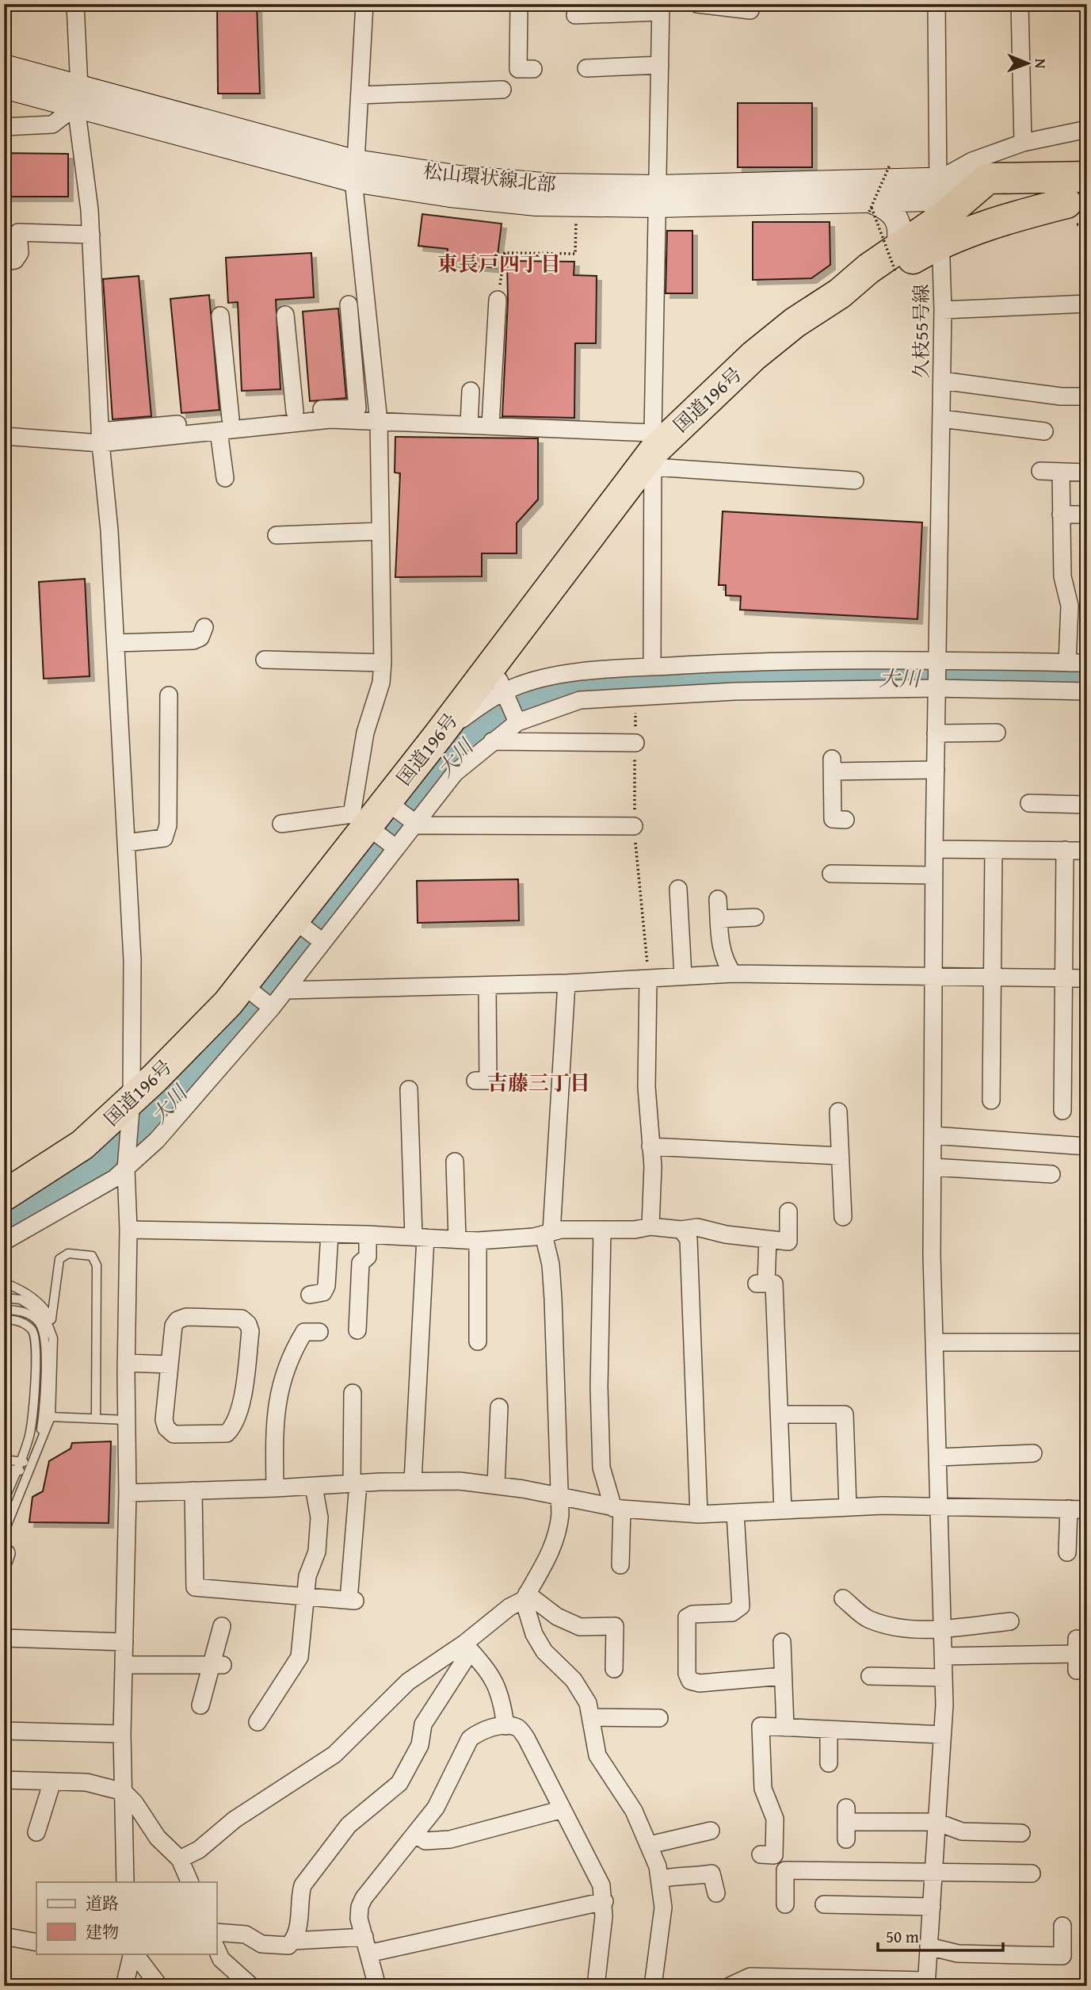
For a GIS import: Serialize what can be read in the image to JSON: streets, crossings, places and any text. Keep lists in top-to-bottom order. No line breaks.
{"streets":{"highway":["国道196号"],"street":["松山環状線北部","久枝55号線"]},"crossings":[["松山環状線北部","久枝55号線"],["松山環状線北部","国道196号"],["久枝55号線","国道196号"]],"districts":["東長戸四丁目","吉藤三丁目"],"water":["大川"],"legend":["道路","建物"],"scale_bar":"50 m","north":"right"}
